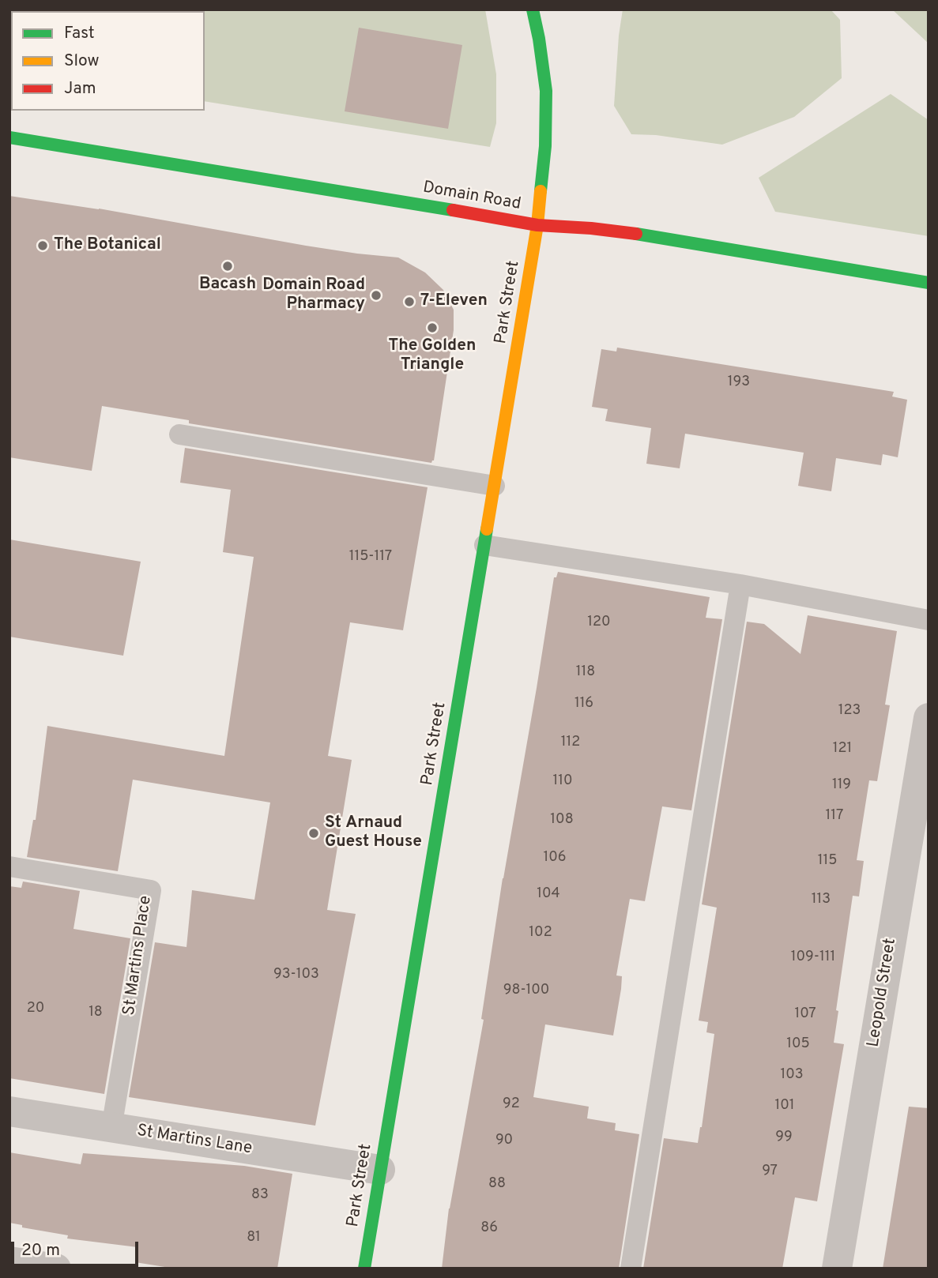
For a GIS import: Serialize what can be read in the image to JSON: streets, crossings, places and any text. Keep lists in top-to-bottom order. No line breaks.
{"streets":{"street":["Domain Road","Park Street","Leopold Street","St Martins Lane"],"lane":["St Martins Place"]},"crossings":[["Domain Road","Park Street"],["Park Street","St Martins Lane"],["St Martins Place","St Martins Lane"]],"places":["The Botanical","Bacash","Domain Road Pharmacy","7-Eleven","The Golden Triangle","St Arnaud Guest House"],"house_numbers":["193","115-117","120","118","116","123","112","121","110","119","117","108","106","115","104","113","102","109-111","93-103","98-100","20","18","107","105","103","92","101","99","90","97","88","83","86","81"],"legend":["Fast","Slow","Jam"],"scale_bar":"20 m"}
